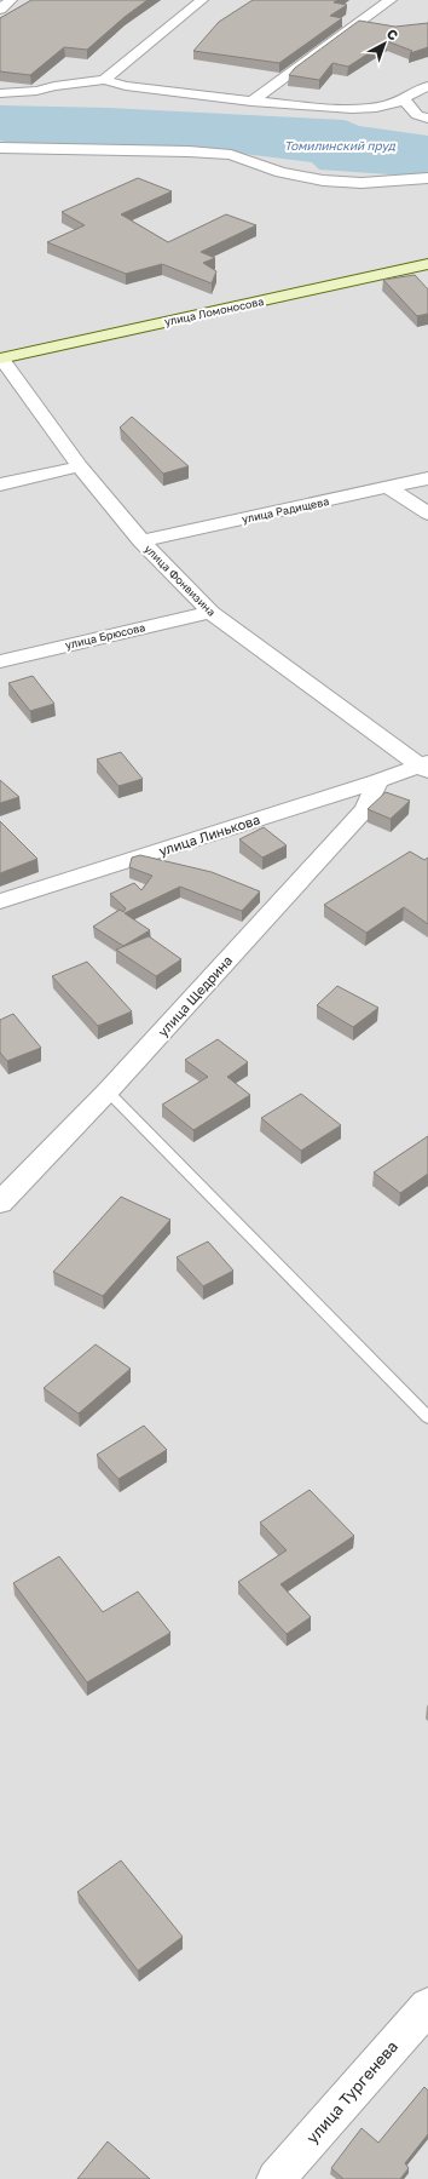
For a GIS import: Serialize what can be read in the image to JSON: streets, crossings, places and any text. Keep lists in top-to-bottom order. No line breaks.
{"streets":{"street":["улица Ломоносова","улица Радищева","улица Фонвизина","улица Брюсова","улица Линькова","улица Щедрина","улица Тургенева"]},"crossings":[["улица Ломоносова","улица Фонвизина"],["улица Радищева","улица Фонвизина"],["улица Фонвизина","улица Брюсова"],["улица Фонвизина","улица Линькова"],["улица Линькова","улица Щедрина"]],"water":["Томилинский пруд"],"north":"top right"}
